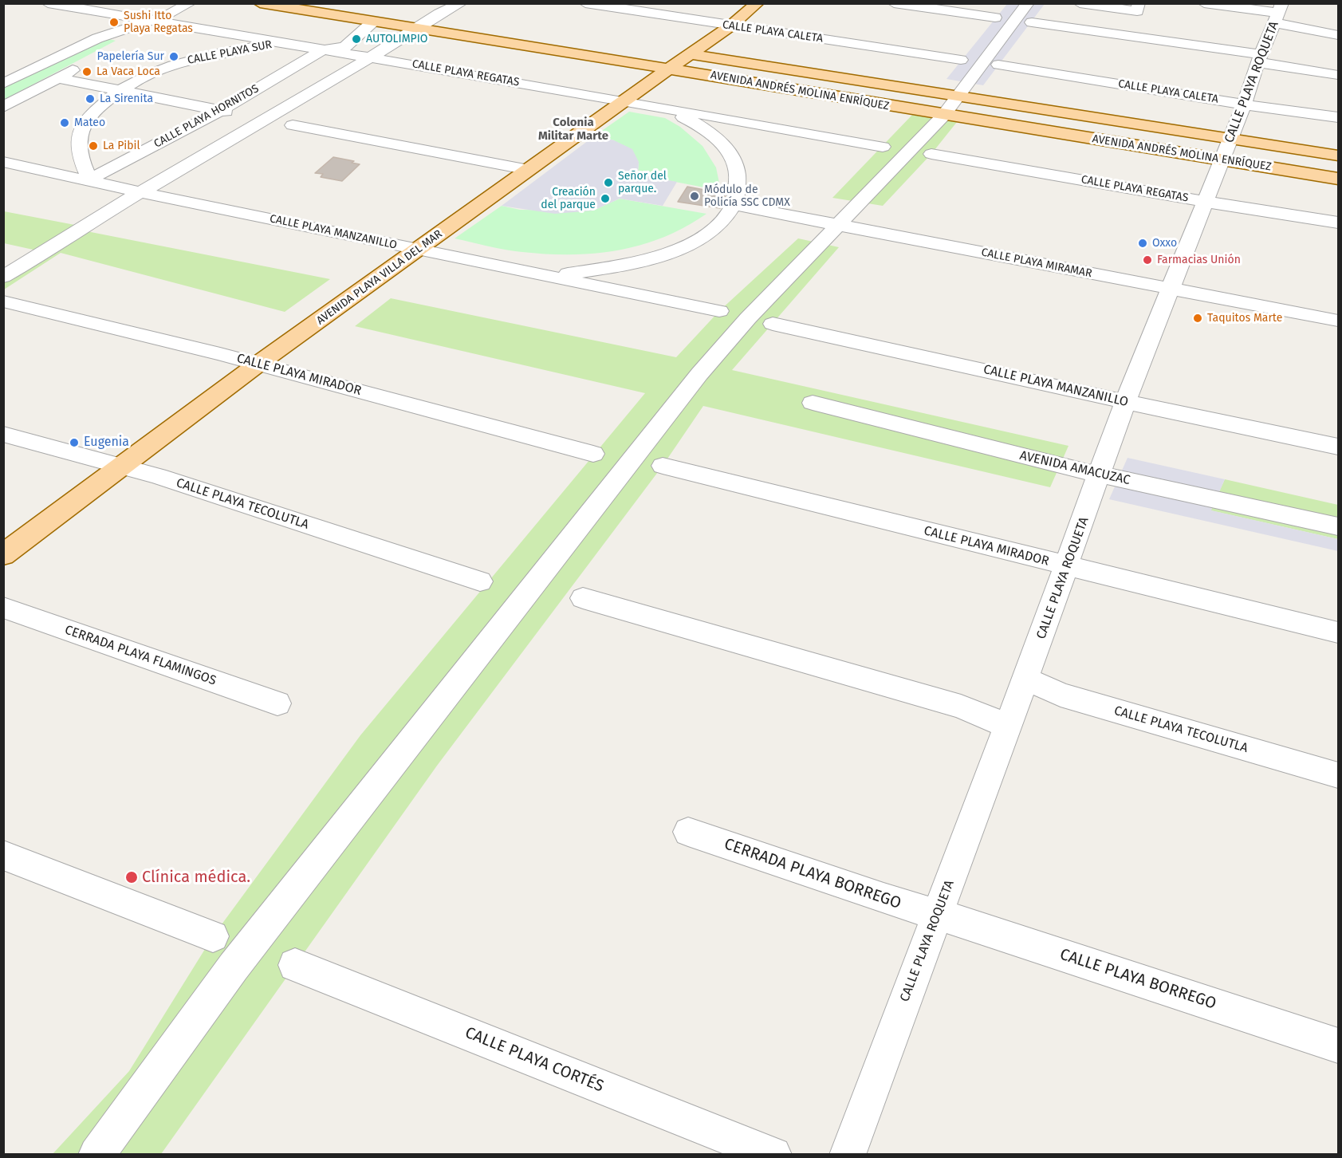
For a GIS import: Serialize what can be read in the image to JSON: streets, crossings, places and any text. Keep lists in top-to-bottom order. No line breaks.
{"streets":{"main road":["AVENIDA ANDRÉS MOLINA ENRÍQUEZ","AVENIDA PLAYA VILLA DEL MAR"],"street":["CALLE PLAYA CALETA","CALLE PLAYA SUR","CALLE PLAYA REGATAS","CALLE PLAYA ROQUETA","CALLE PLAYA HORNITOS","CALLE PLAYA MANZANILLO","CALLE PLAYA MIRAMAR","CALLE PLAYA MIRADOR","AVENIDA AMACUZAC","CALLE PLAYA TECOLUTLA","CERRADA PLAYA FLAMINGOS","CERRADA PLAYA BORREGO","CALLE PLAYA BORREGO","CALLE PLAYA CORTÉS"]},"crossings":[["CALLE PLAYA CALETA","CALLE PLAYA ROQUETA"],["CALLE PLAYA CALETA","AVENIDA PLAYA VILLA DEL MAR"],["CALLE PLAYA SUR","CALLE PLAYA REGATAS"],["CALLE PLAYA SUR","CALLE PLAYA HORNITOS"],["CALLE PLAYA SUR","CALLE PLAYA MANZANILLO"],["CALLE PLAYA REGATAS","CALLE PLAYA ROQUETA"],["CALLE PLAYA REGATAS","CALLE PLAYA HORNITOS"],["CALLE PLAYA REGATAS","AVENIDA PLAYA VILLA DEL MAR"],["CALLE PLAYA ROQUETA","AVENIDA ANDRÉS MOLINA ENRÍQUEZ"],["CALLE PLAYA ROQUETA","CALLE PLAYA MANZANILLO"],["CALLE PLAYA ROQUETA","CALLE PLAYA MIRAMAR"],["CALLE PLAYA ROQUETA","CALLE PLAYA MIRADOR"],["CALLE PLAYA ROQUETA","AVENIDA AMACUZAC"],["CALLE PLAYA ROQUETA","CALLE PLAYA TECOLUTLA"],["CALLE PLAYA ROQUETA","CERRADA PLAYA BORREGO"],["CALLE PLAYA ROQUETA","CALLE PLAYA BORREGO"],["AVENIDA ANDRÉS MOLINA ENRÍQUEZ","AVENIDA PLAYA VILLA DEL MAR"],["CALLE PLAYA HORNITOS","CALLE PLAYA MANZANILLO"],["CALLE PLAYA MANZANILLO","AVENIDA PLAYA VILLA DEL MAR"],["AVENIDA PLAYA VILLA DEL MAR","CALLE PLAYA MIRADOR"],["AVENIDA PLAYA VILLA DEL MAR","CALLE PLAYA TECOLUTLA"],["CERRADA PLAYA BORREGO","CALLE PLAYA BORREGO"]],"districts":["Colonia Militar Marte"],"places":["Sushi Itto Playa Regatas","AUTOLIMPIO","Papelería Sur","La Vaca Loca","La Sirenita","Mateo","La Pibil","Señor del parque.","Módulo de Policía SSC CDMX","Creación del parque","Oxxo","Farmacias Unión","Taquitos Marte","Eugenia","Clínica médica."]}
